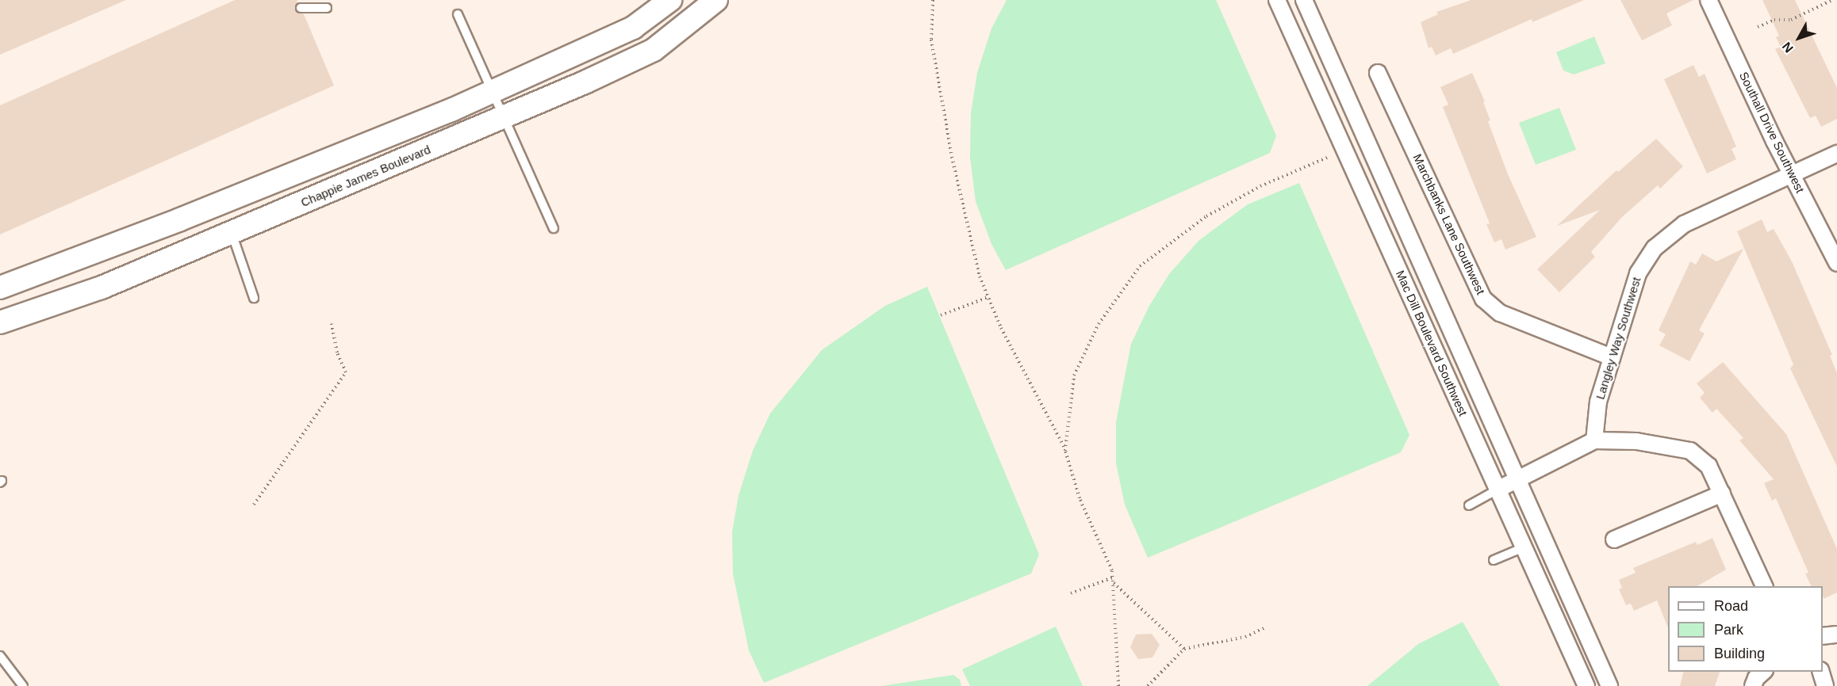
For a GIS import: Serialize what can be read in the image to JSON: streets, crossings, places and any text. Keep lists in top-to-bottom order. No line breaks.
{"streets":{"street":["Southall Drive Southwest","Chappie James Boulevard","Marchbanks Lane Southwest","Langley Way Southwest","Mac Dill Boulevard Southwest"]},"crossings":[["Southall Drive Southwest","Langley Way Southwest"],["Marchbanks Lane Southwest","Langley Way Southwest"]],"legend":["Road","Park","Building"],"north":"bottom left"}
